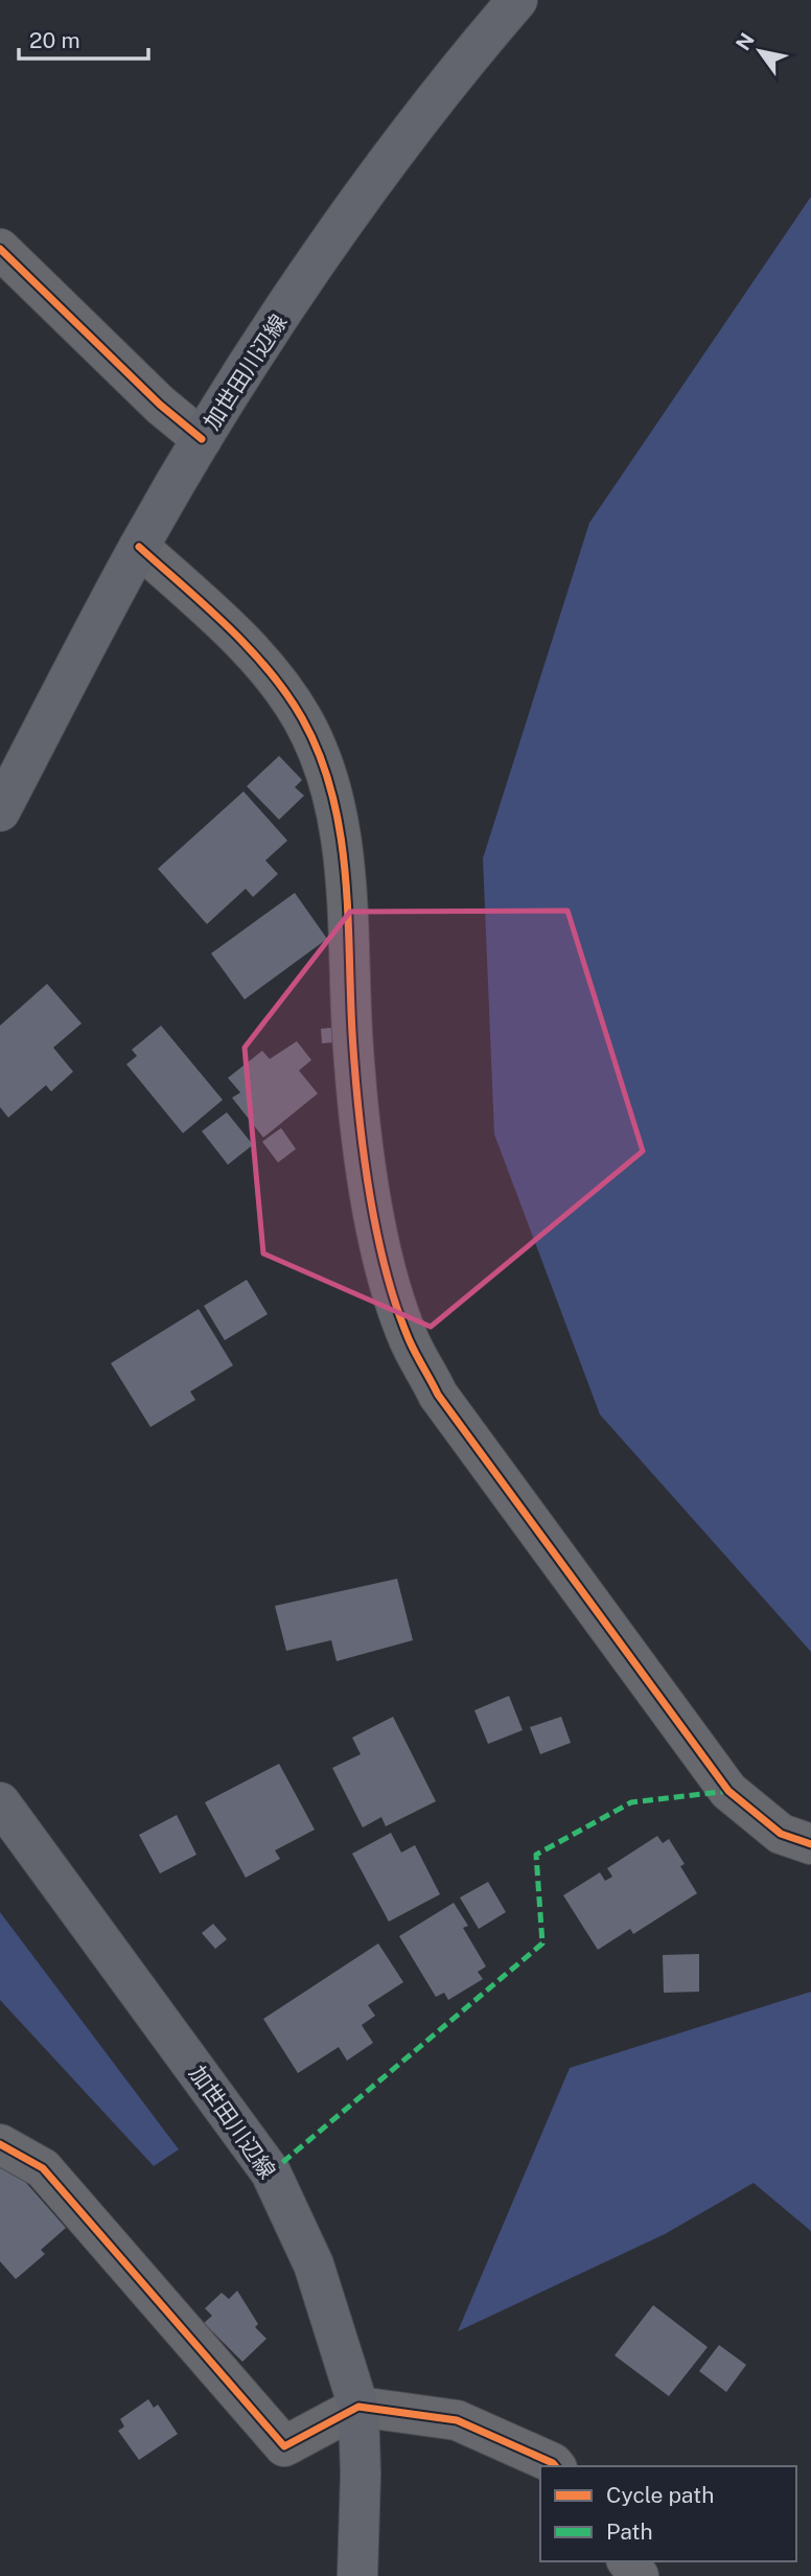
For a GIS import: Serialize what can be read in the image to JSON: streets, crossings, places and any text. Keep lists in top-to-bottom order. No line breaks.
{"streets":{"main road":["加世田川辺線"]},"legend":["Cycle path","Path"],"scale_bar":"20 m","north":"top left"}
